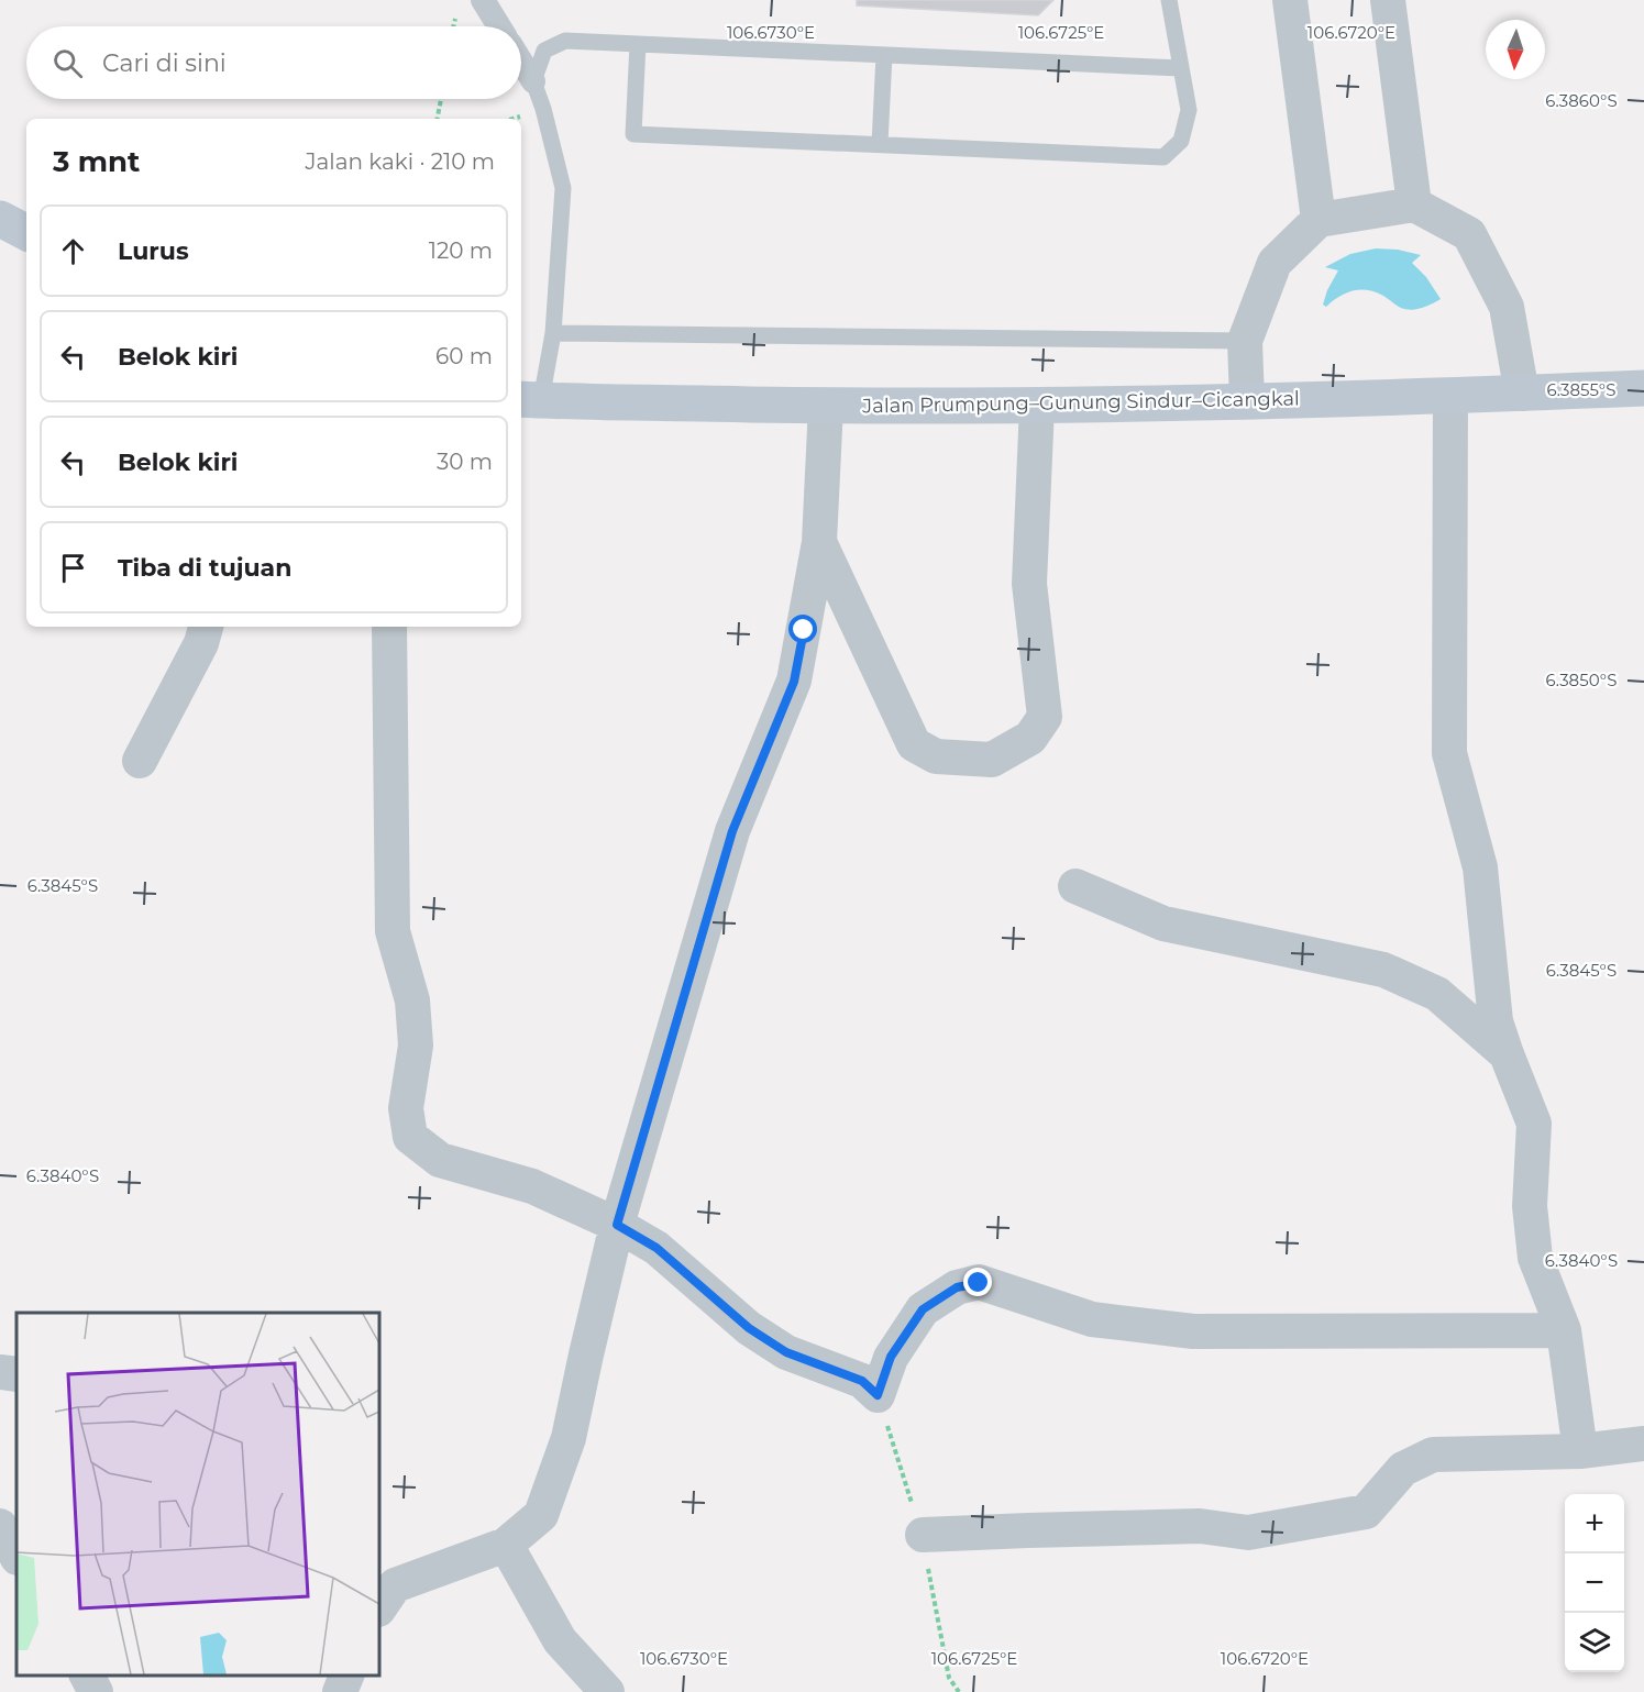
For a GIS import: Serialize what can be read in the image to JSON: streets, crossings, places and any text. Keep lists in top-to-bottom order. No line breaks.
{"streets":{"main road":["Jalan Prumpung–Gunung Sindur–Cicangkal"]},"north":"bottom","page":{"search":"Cari di sini","heading":["3 mnt","Jalan kaki · 210 m"],"list":[["Lurus","120 m"],["Belok kiri","60 m"],["Belok kiri","30 m"],"Tiba di tujuan"],"map_buttons":["+","−"]},"coordinates":["106.6730°E","106.6725°E","106.6720°E","6.3860°S","6.3855°S","6.3850°S","6.3845°S","6.3840°S"]}
